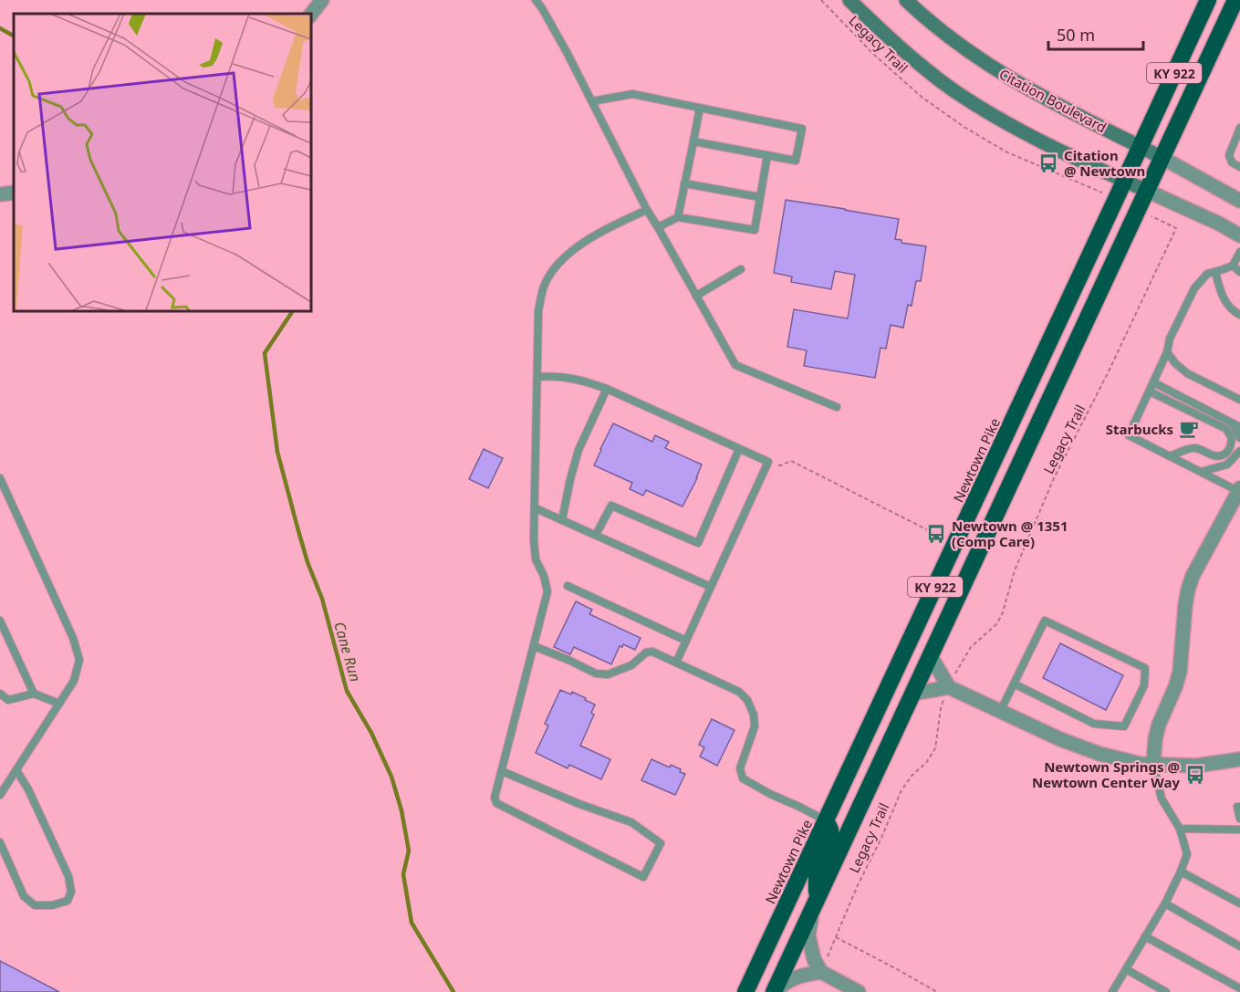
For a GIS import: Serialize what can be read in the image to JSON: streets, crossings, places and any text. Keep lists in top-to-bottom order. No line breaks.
{"streets":{"highway":["KY 922","Newtown Pike"],"main road":["Citation Boulevard"],"path":["Legacy Trail"]},"crossings":[["KY 922","Citation Boulevard"],["Citation Boulevard","Newtown Pike"]],"water":["Cane Run"],"places":{"bus stop":["Citation @ Newtown","Newtown @ 1351 (Comp Care)","Newtown Springs @ Newtown Center Way"],"cafe":["Starbucks"]},"scale_bar":"50 m"}
